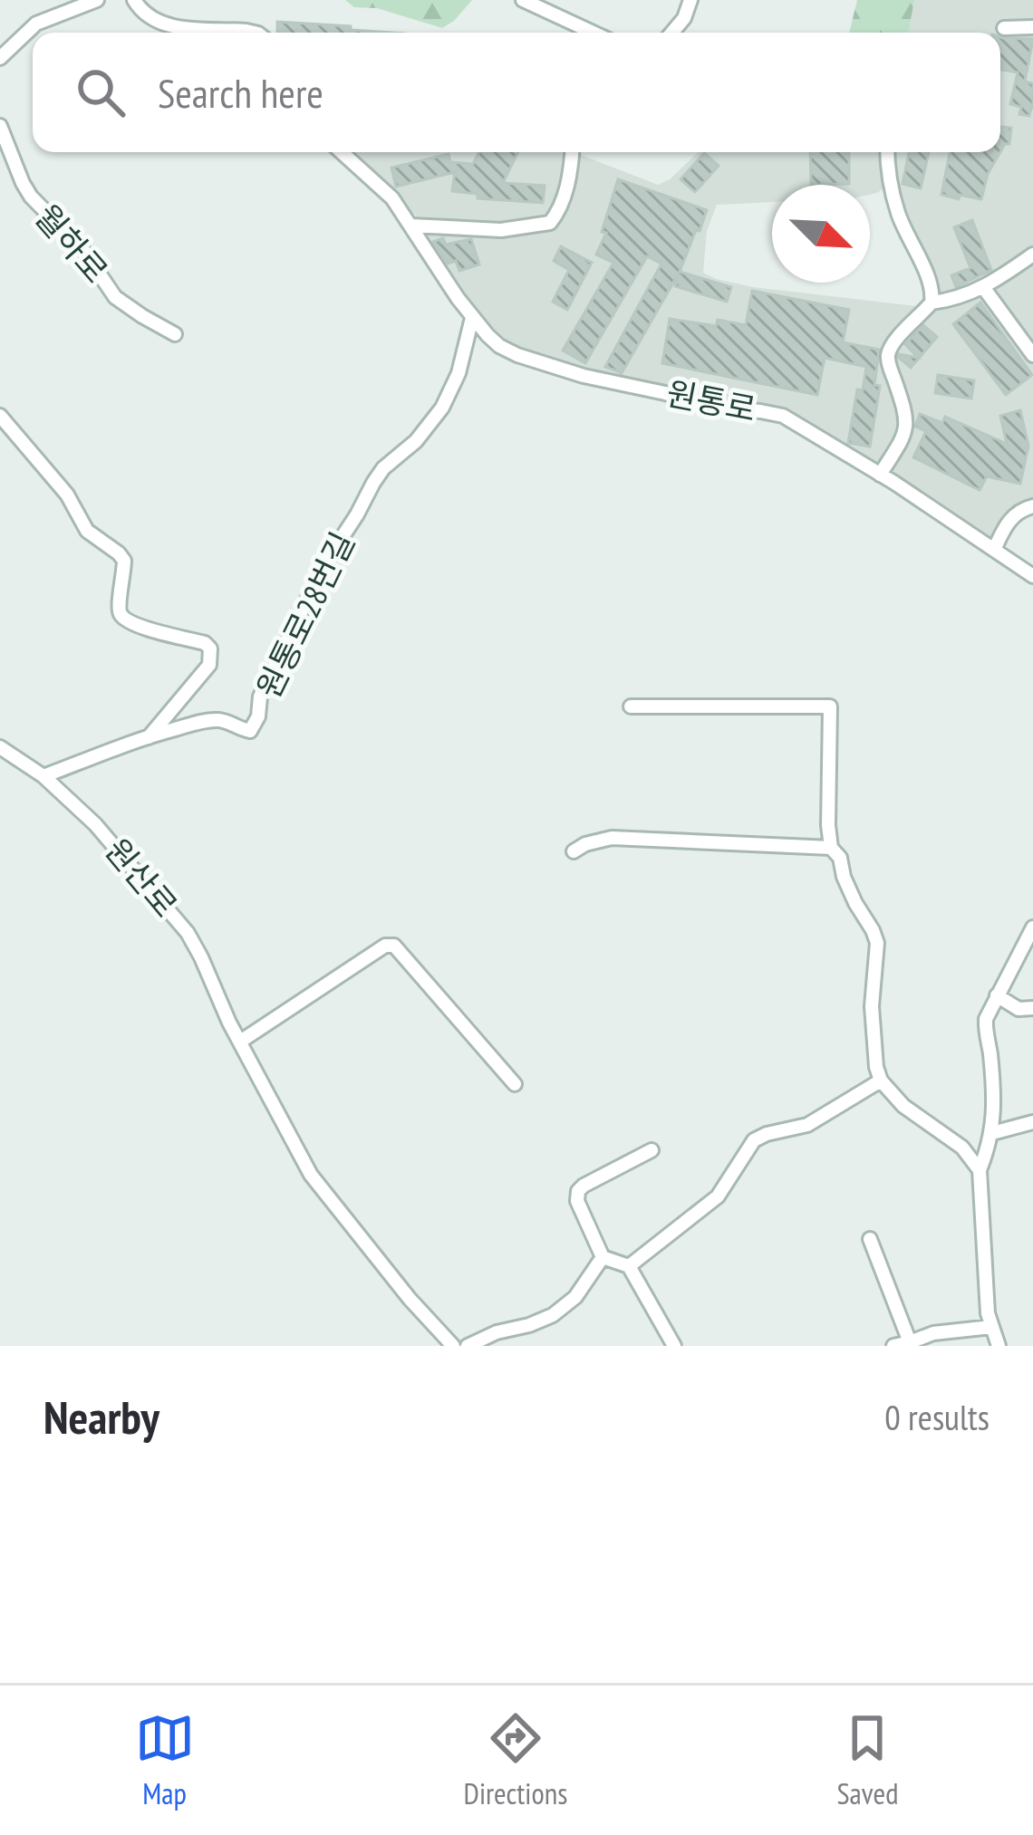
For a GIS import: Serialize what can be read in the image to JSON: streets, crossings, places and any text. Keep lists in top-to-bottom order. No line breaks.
{"streets":{"street":["월하로","원통로","원통로28번길","원산로"]},"crossings":[["원통로","원통로28번길"],["원통로28번길","원산로"]],"north":"bottom right","page":{"search":"Search here","heading":["Nearby","0 results"],"nav":["Map","Directions","Saved"]}}
